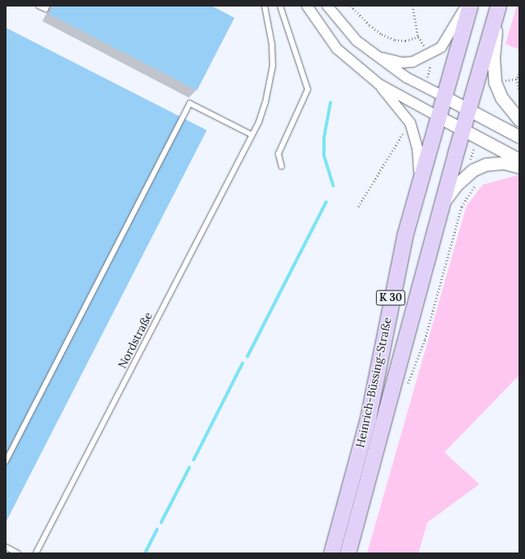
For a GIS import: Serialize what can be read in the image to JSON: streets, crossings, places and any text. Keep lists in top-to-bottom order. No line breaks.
{"streets":{"main road":["K 30","Heinrich-Büssing-Straße"],"lane":["Nordstraße"]},"crossings":[["K 30","Heinrich-Büssing-Straße"]]}
